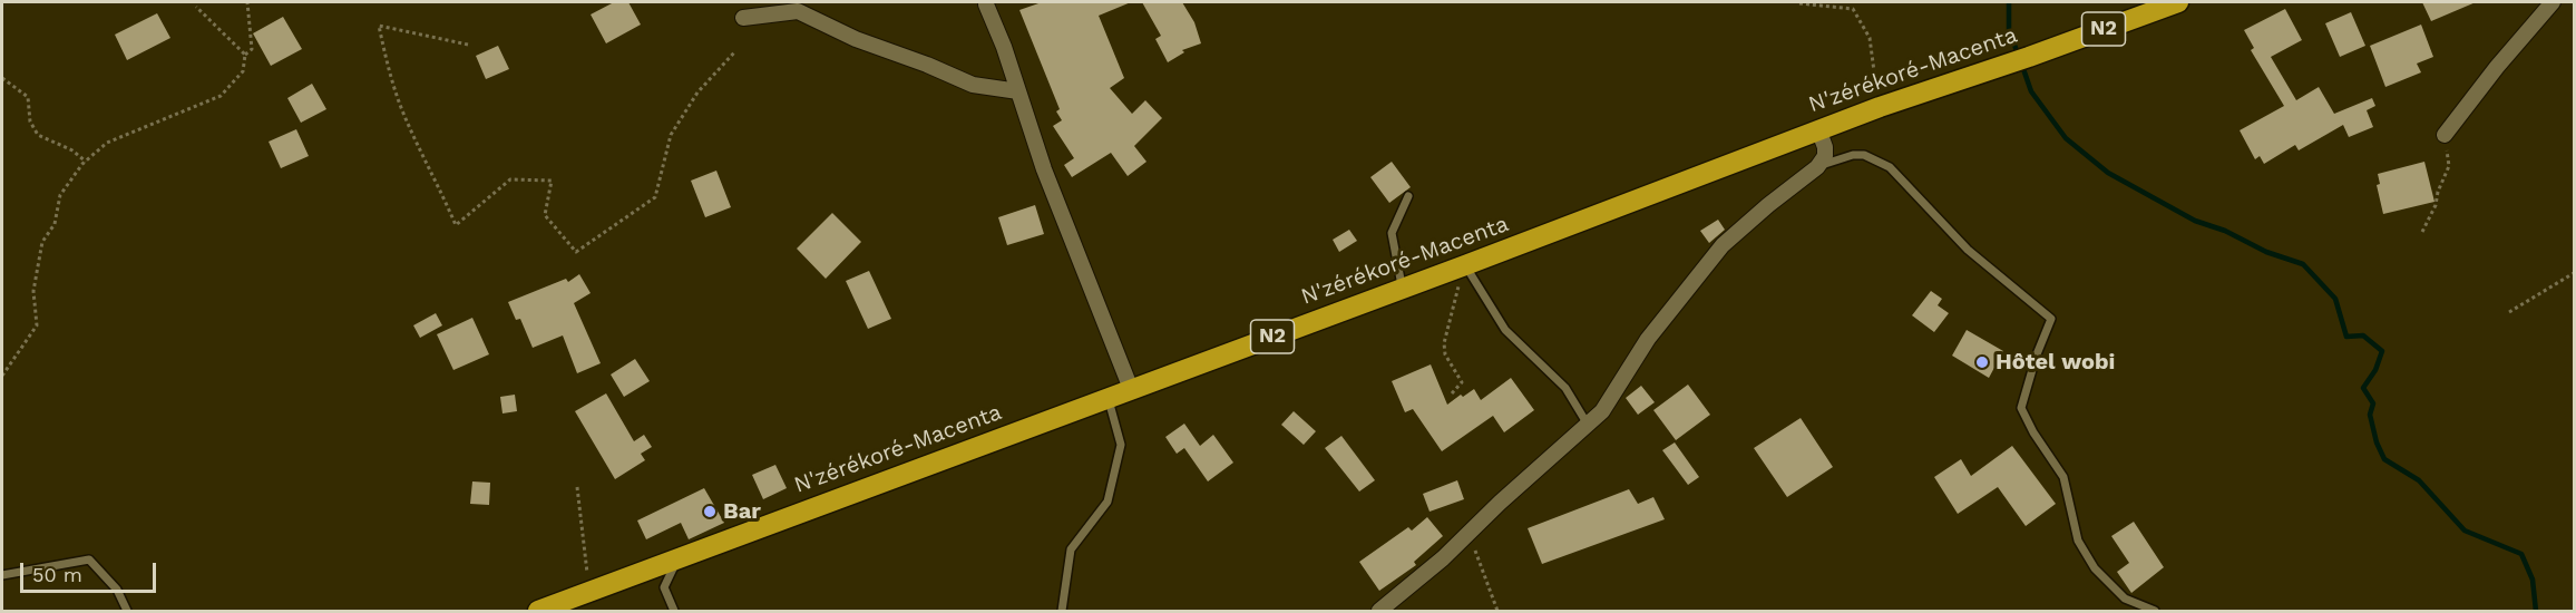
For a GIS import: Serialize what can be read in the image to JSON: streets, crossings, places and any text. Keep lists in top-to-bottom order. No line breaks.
{"streets":{"highway":["N2","N'zérékoré-Macenta"]},"places":["Hôtel wobi","Bar"],"scale_bar":"50 m"}
